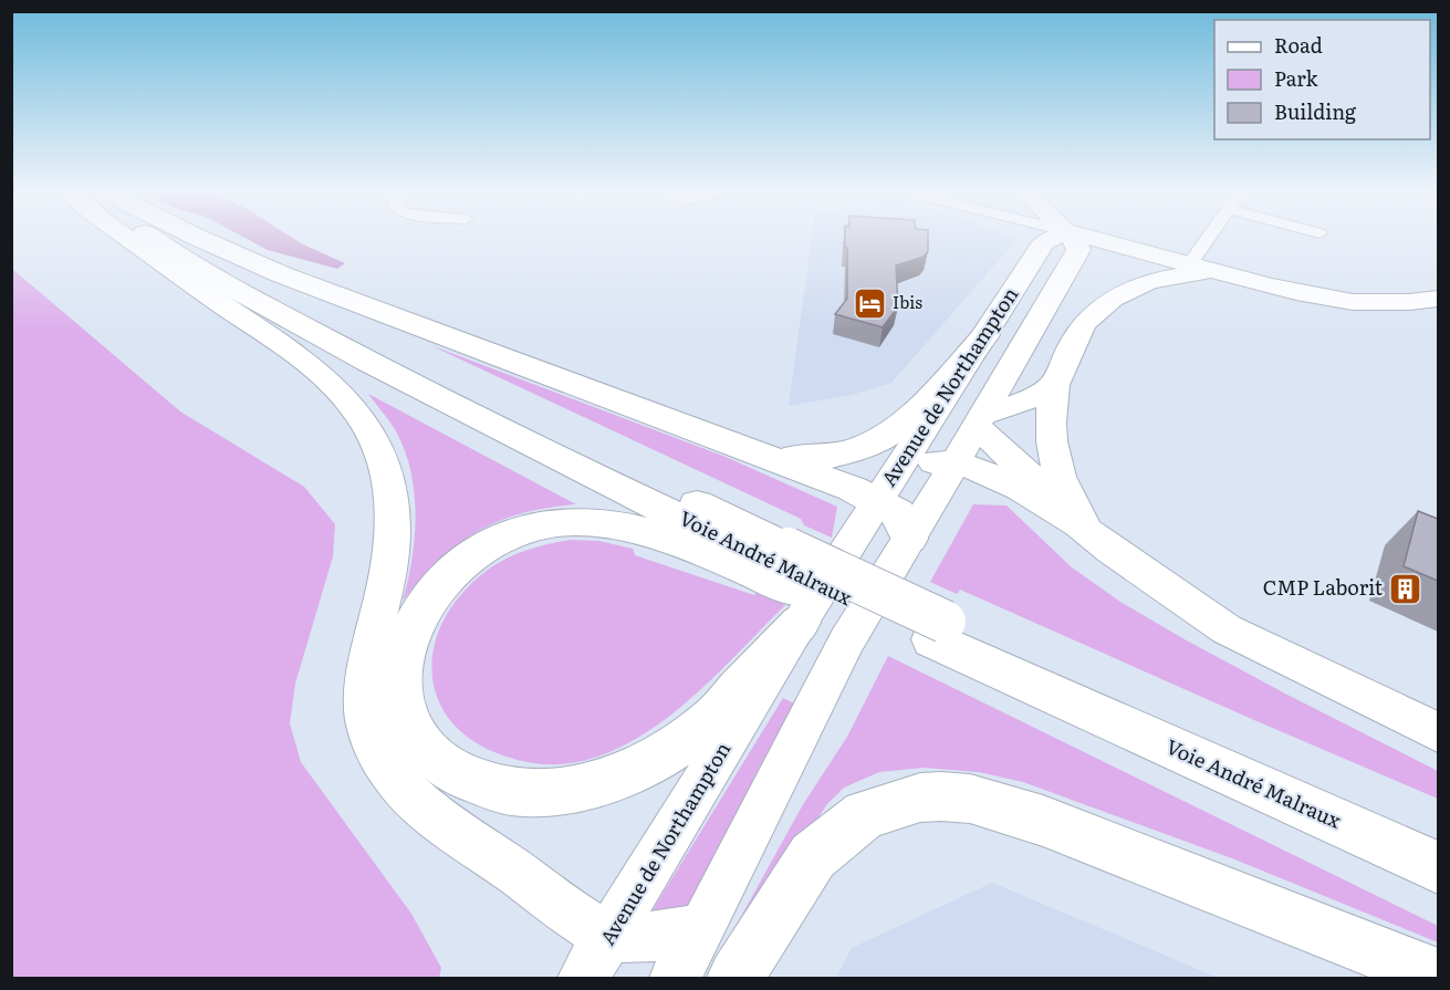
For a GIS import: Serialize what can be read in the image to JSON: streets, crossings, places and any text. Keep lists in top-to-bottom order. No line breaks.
{"streets":{"main road":["Voie André Malraux"],"street":["Avenue de Northampton"]},"crossings":[["Avenue de Northampton","Voie André Malraux"]],"places":{"hotel":["Ibis"],"building":["CMP Laborit"]},"legend":["Road","Park","Building"]}
